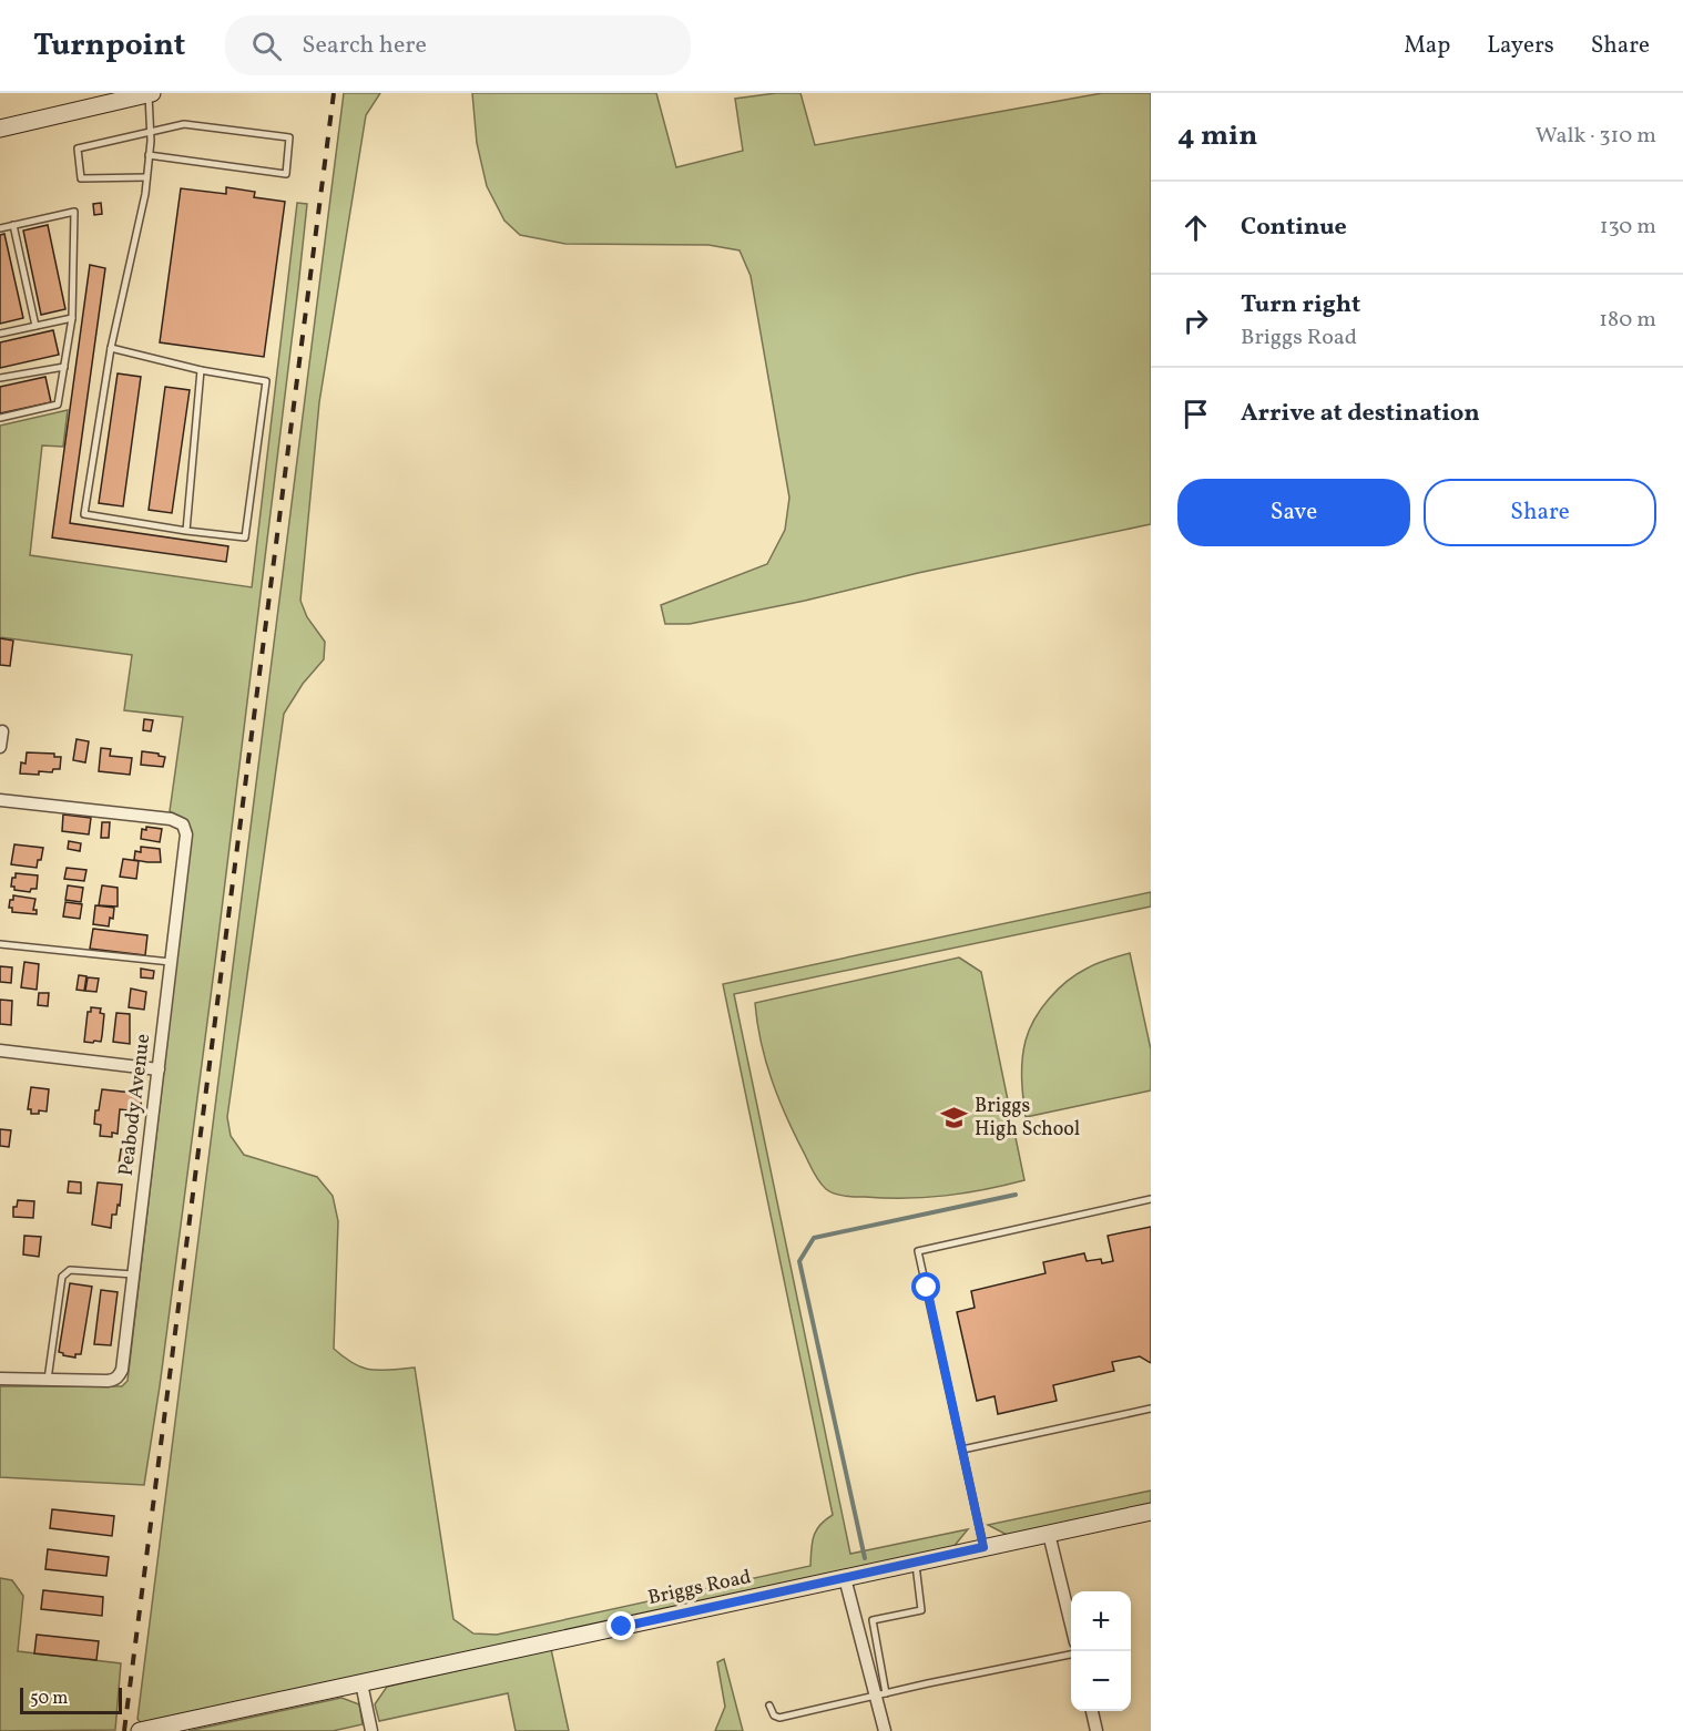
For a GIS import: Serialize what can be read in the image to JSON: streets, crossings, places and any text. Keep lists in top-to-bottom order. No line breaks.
{"streets":{"street":["Peabody Avenue","Briggs Road"]},"places":{"school or university":["Briggs High School"]},"scale_bar":"50 m","page":{"header":"Turnpoint","search":"Search here","nav":["Map","Layers","Share"],"heading":["4 min","Walk · 310 m"],"list":[["Continue","130 m"],["Turn right","Briggs Road","180 m"],"Arrive at destination"],"buttons":["Save","Share"],"map_buttons":["+","−"],"scale":"50 m"}}
